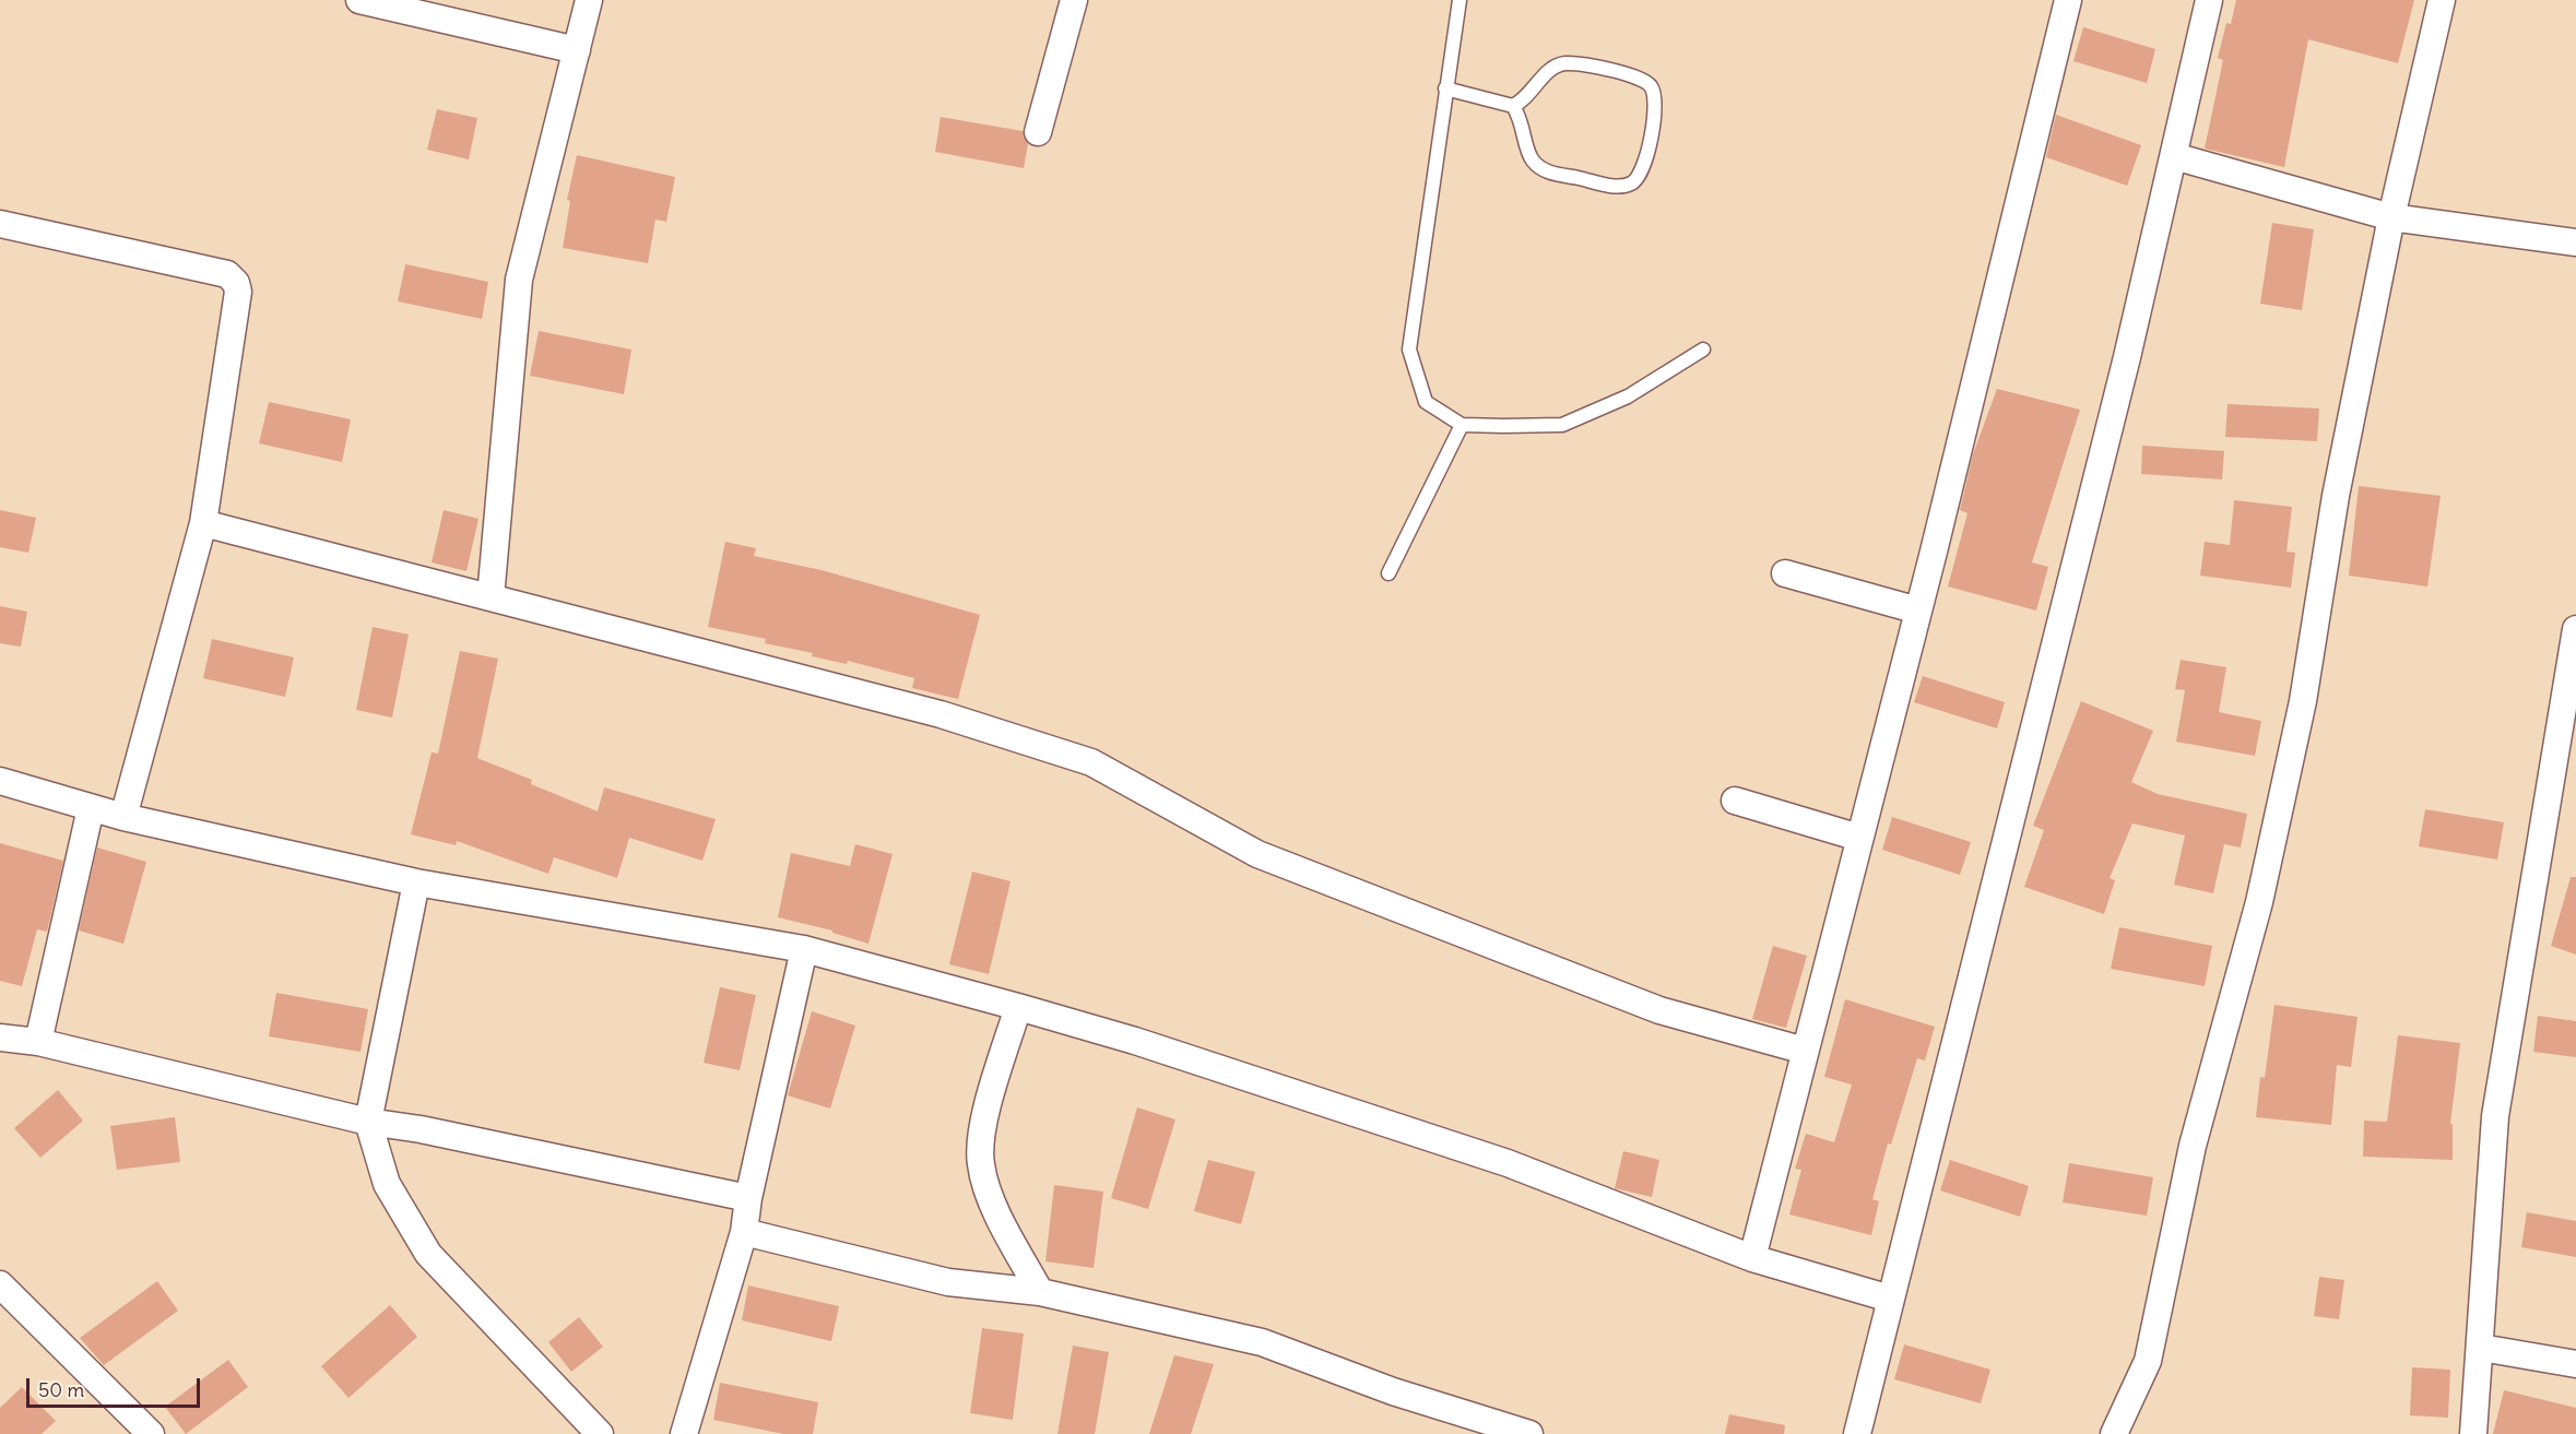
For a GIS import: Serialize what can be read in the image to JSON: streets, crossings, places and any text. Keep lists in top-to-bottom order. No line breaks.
{"scale_bar":"50 m"}
